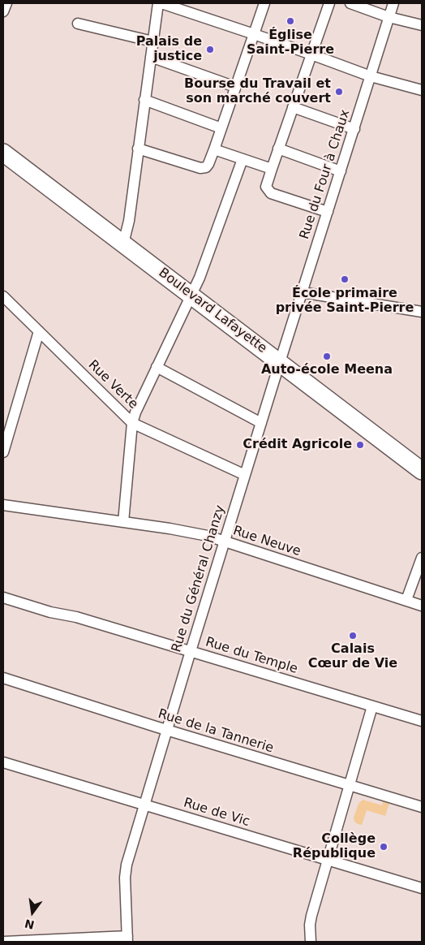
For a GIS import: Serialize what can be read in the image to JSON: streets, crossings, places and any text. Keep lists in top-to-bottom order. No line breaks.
{"streets":{"main road":["Boulevard Lafayette"],"street":["Rue du Four à Chaux","Rue Verte","Rue Neuve","Rue du Général Chanzy","Rue du Temple","Rue de la Tannerie","Rue de Vic"]},"crossings":[["Rue du Four à Chaux","Boulevard Lafayette"],["Rue du Four à Chaux","Rue du Général Chanzy"],["Boulevard Lafayette","Rue du Général Chanzy"],["Rue Verte","Rue du Général Chanzy"],["Rue Neuve","Rue du Général Chanzy"],["Rue du Général Chanzy","Rue du Temple"],["Rue du Général Chanzy","Rue de la Tannerie"],["Rue du Général Chanzy","Rue de Vic"]],"places":["Église Saint-Pierre","Palais de justice","Bourse du Travail et son marché couvert","École primaire privée Saint-Pierre","Auto-école Meena","Crédit Agricole","Calais Cœur de Vie","Collège République"],"north":"bottom"}
